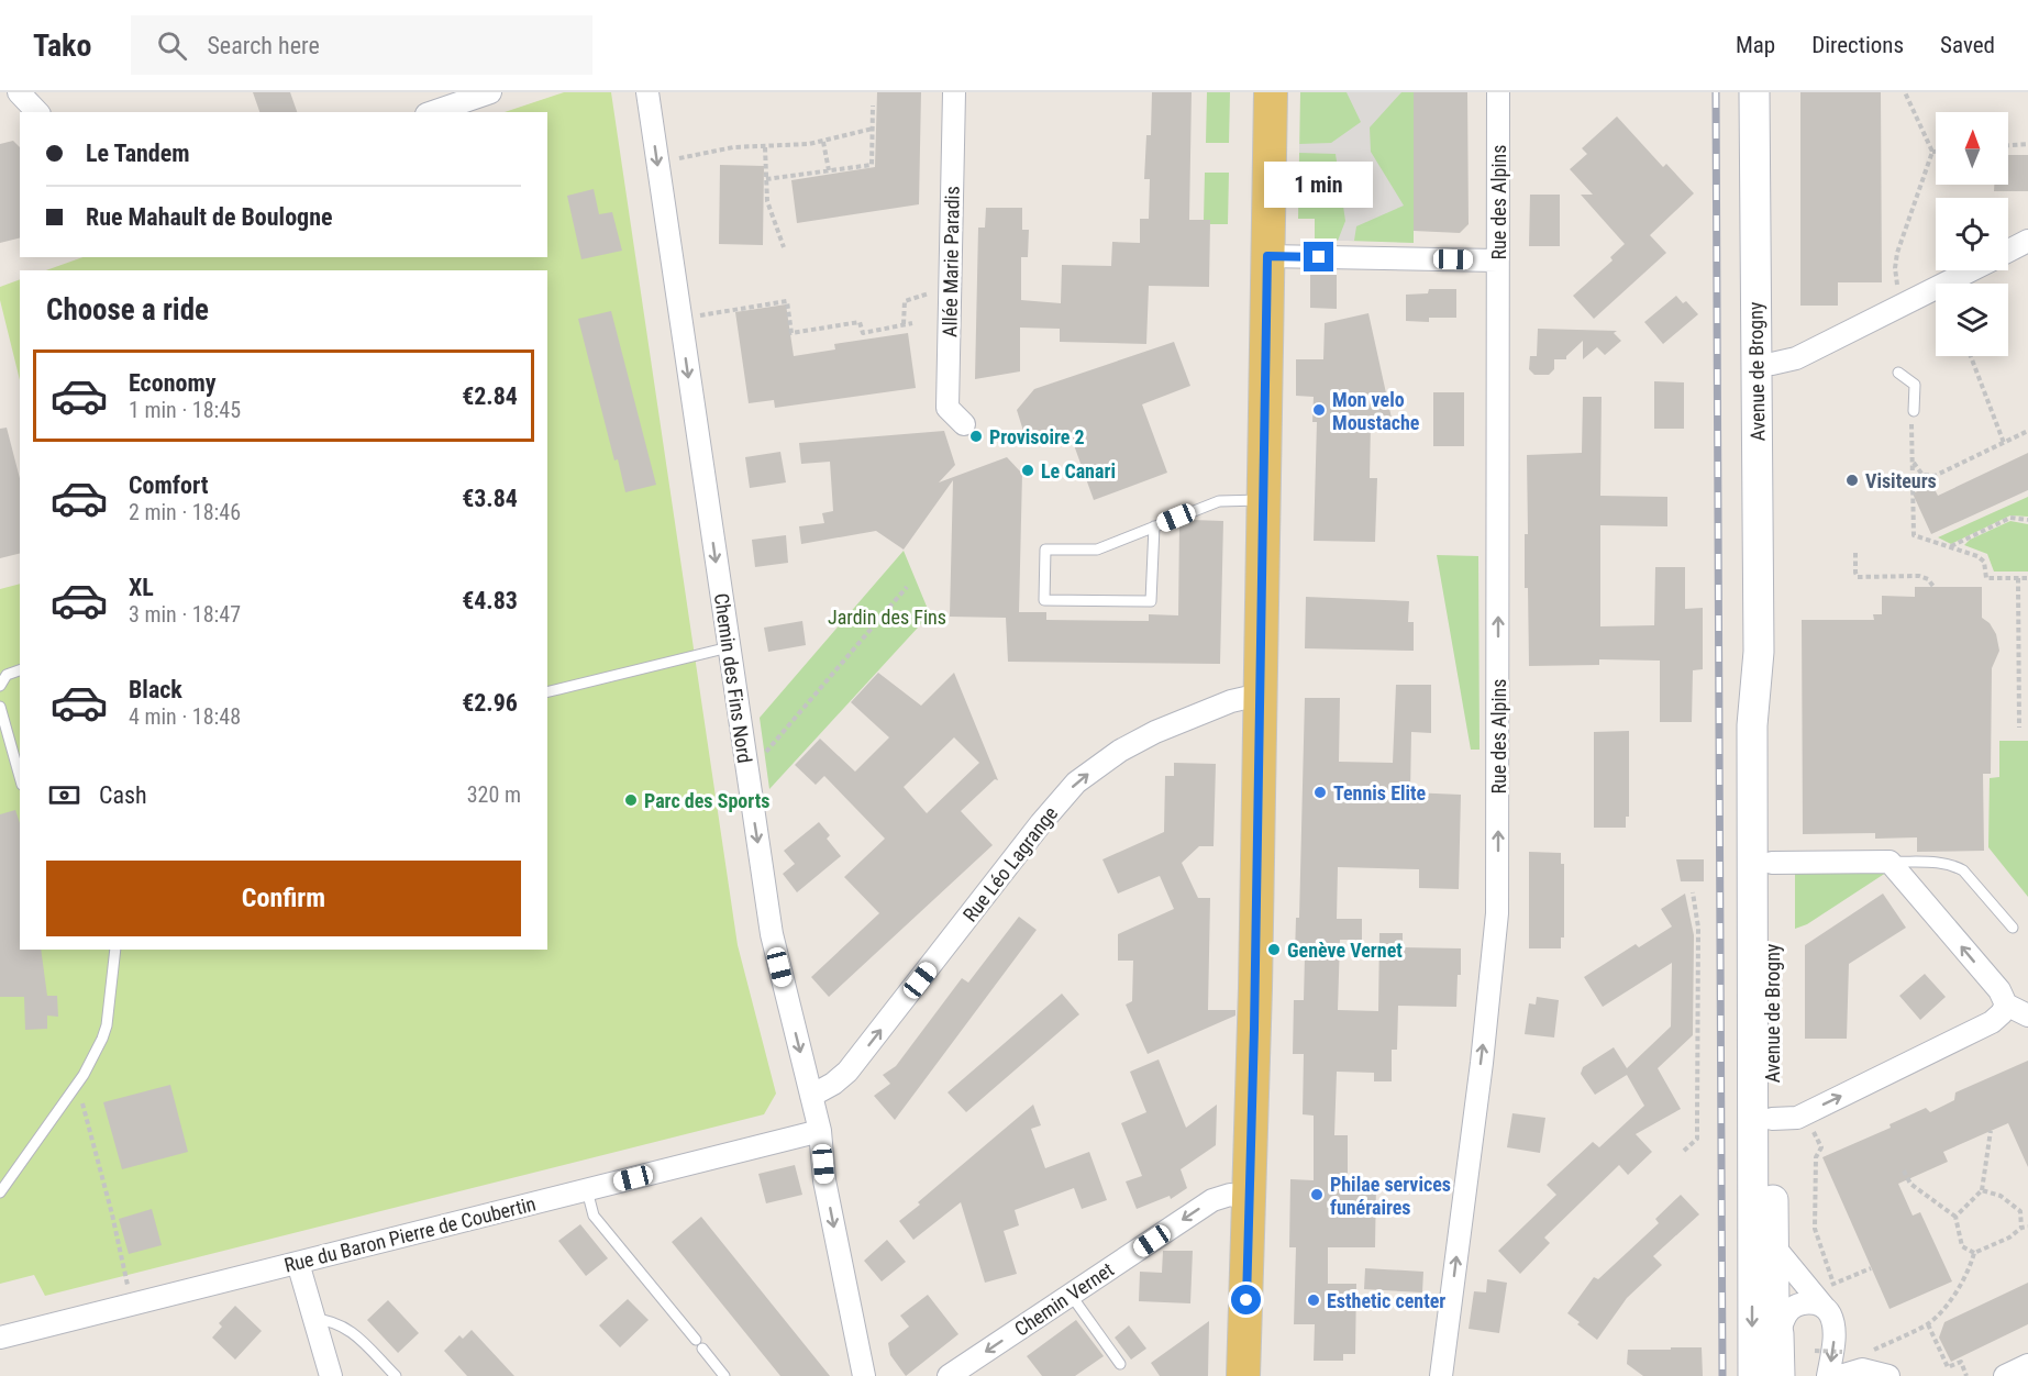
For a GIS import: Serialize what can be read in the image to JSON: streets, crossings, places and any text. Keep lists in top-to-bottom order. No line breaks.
{"streets":{"main road":["Avenue de Brogny"],"street":["Rue des Alpins","Allée Marie Paradis","Chemin des Fins Nord","Rue Léo Lagrange","Rue du Baron Pierre de Coubertin","Chemin Vernet"]},"crossings":[["Chemin des Fins Nord","Rue Léo Lagrange"],["Chemin des Fins Nord","Rue du Baron Pierre de Coubertin"]],"one_way":["Rue des Alpins","Chemin des Fins Nord","Rue Léo Lagrange","Chemin Vernet"],"parks":["Jardin des Fins"],"places":["Mon velo Moustache","Provisoire 2","Le Canari","Visiteurs","Tennis Elite","Parc des Sports","Genève Vernet","Philae services funéraires","Esthetic center"],"north":"top","page":{"header":"Tako","search":"Search here","nav":["Map","Directions","Saved"],"banner":["Le Tandem","Rue Mahault de Boulogne"],"bubble":"1 min","heading":"Choose a ride","list":[{"name":"Economy","note":"1 min · 18:45","value":"€2.84"},{"name":"Comfort","note":"2 min · 18:46","value":"€3.84"},{"name":"XL","note":"3 min · 18:47","value":"€4.83"},{"name":"Black","note":"4 min · 18:48","value":"€2.96"}],"pay":["Cash","320 m"],"buttons":"Confirm"}}
